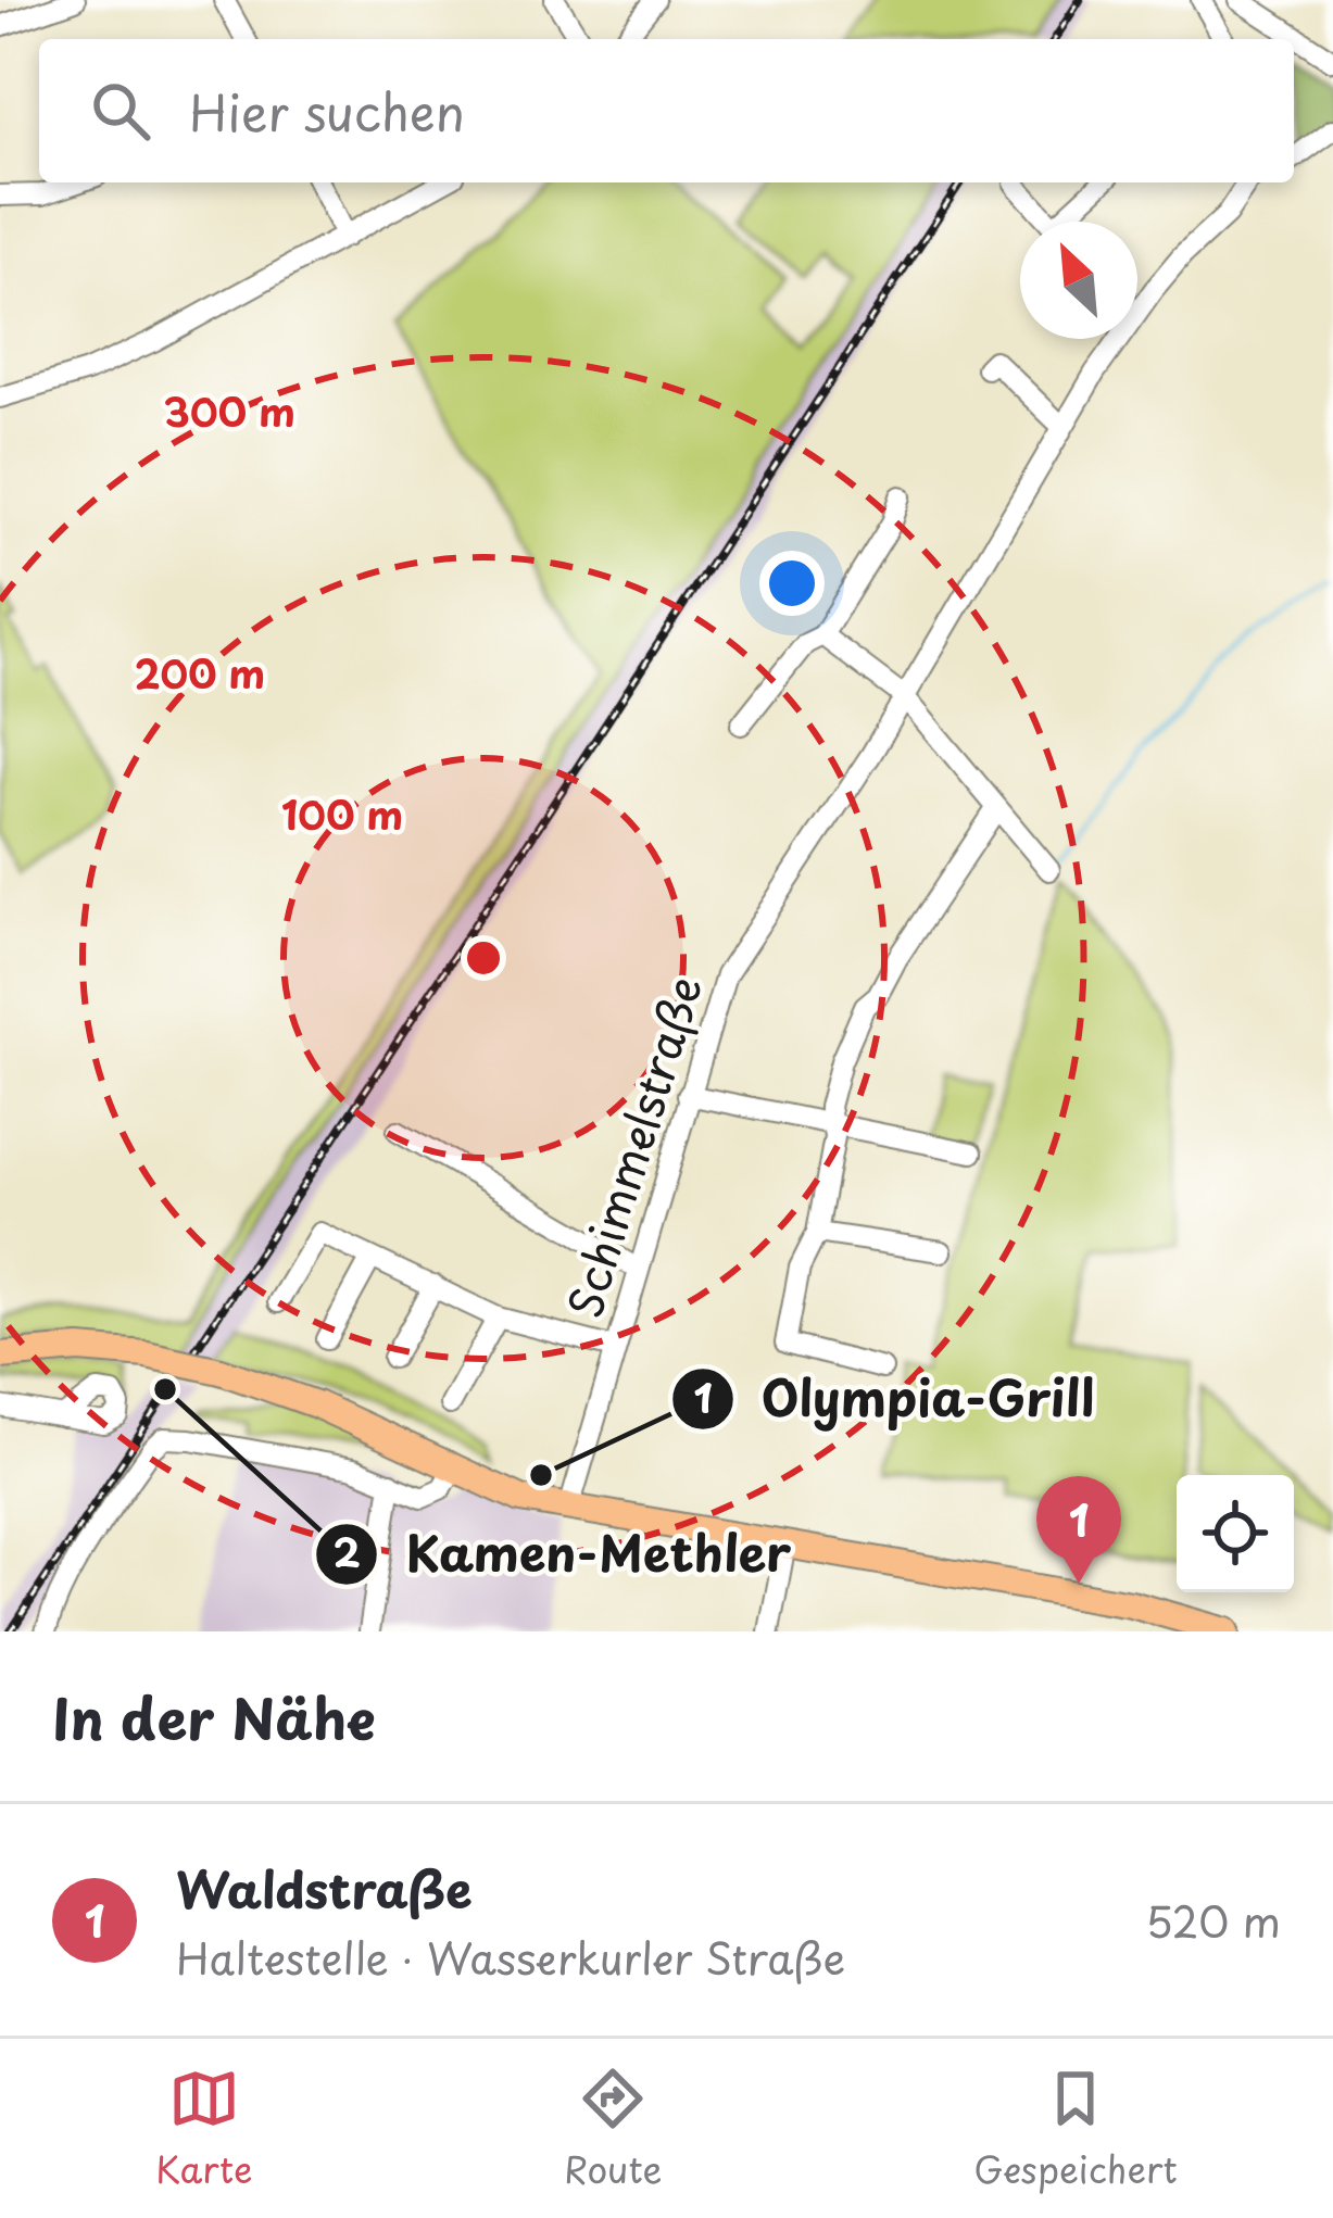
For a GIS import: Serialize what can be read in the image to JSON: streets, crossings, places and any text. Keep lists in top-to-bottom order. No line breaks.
{"streets":{"street":["Schimmelstraße"]},"places":["Kamen-Methler","Olympia-Grill"],"north":"top left","page":{"search":"Hier suchen","pins":"1","heading":"In der Nähe","list":[{"mark":"1","name":"Waldstraße","note":"Haltestelle · Wasserkurler Straße","value":"520 m"}],"nav":["Karte","Route","Gespeichert"]},"rings":["300 m","200 m","100 m"]}
